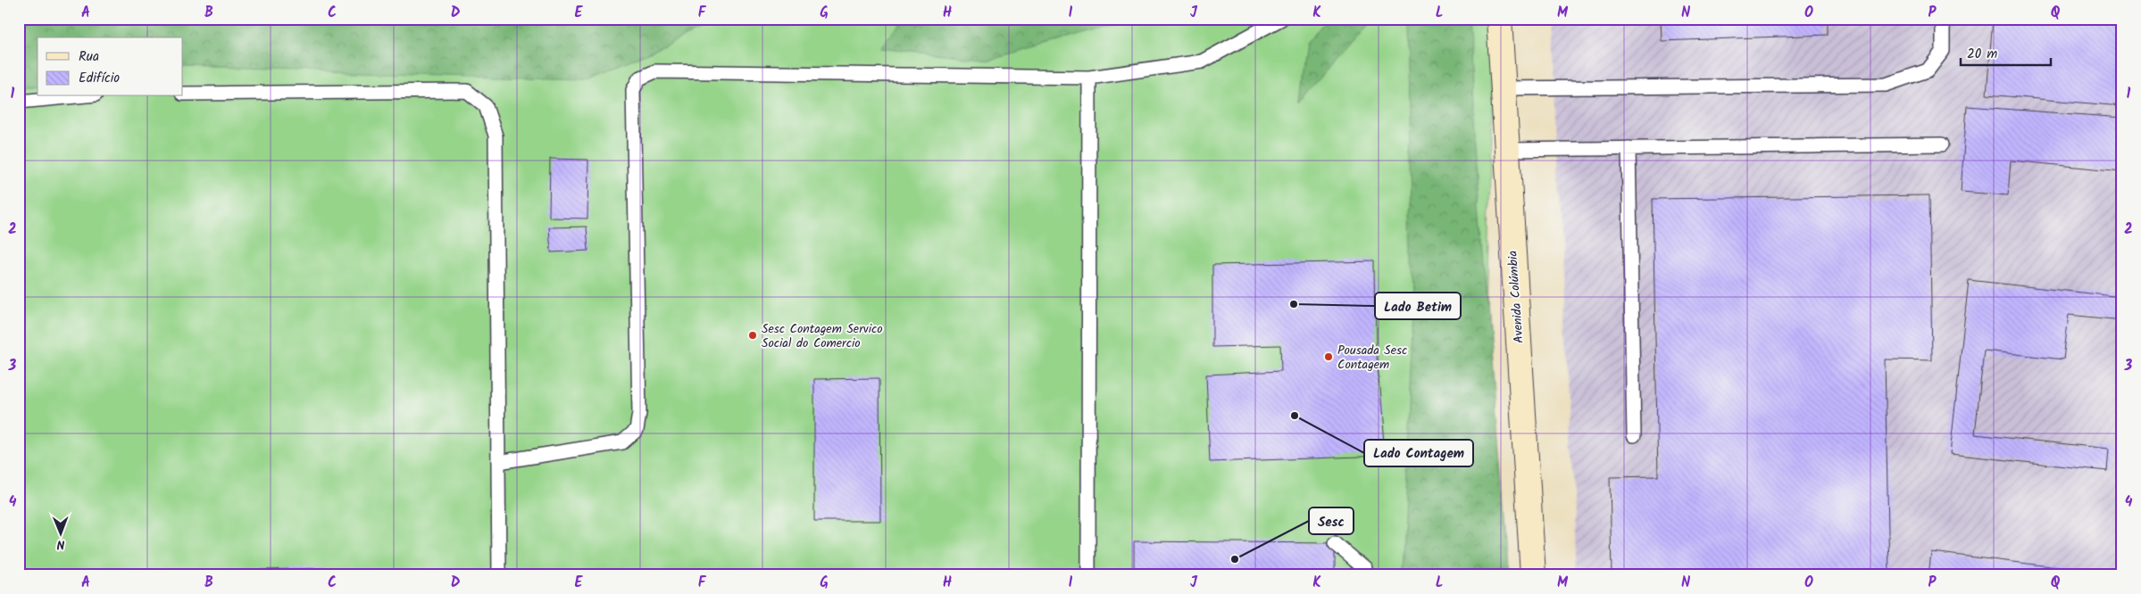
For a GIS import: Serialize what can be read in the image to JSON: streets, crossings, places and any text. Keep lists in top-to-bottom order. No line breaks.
{"streets":{"street":["Avenida Colúmbia"]},"places":["Lado Betim","Sesc Contagem Servico Social do Comercio","Pousada Sesc Contagem","Lado Contagem","Sesc"],"legend":["Rua","Edifício"],"scale_bar":"20 m","north":"bottom","grid":{"columns":["A","B","C","D","E","F","G","H","I","J","K","L","M","N","O","P","Q"],"rows":["1","2","3","4"]}}
